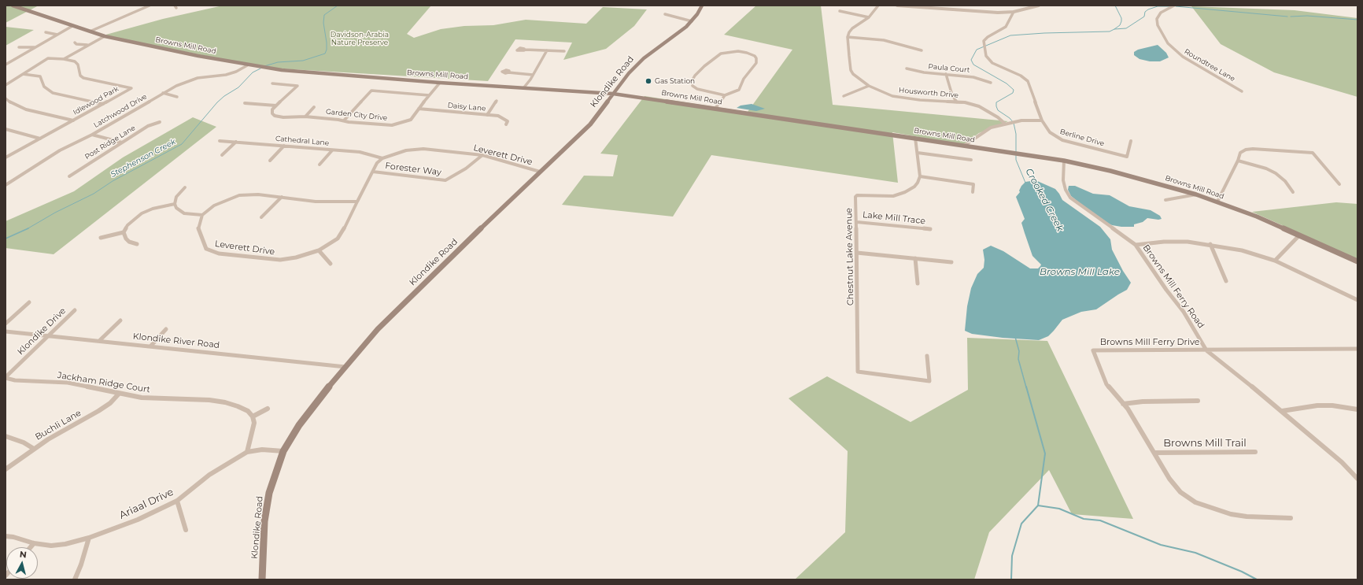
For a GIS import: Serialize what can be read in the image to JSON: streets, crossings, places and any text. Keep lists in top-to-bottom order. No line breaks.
{"streets":{"main road":["Browns Mill Road","Klondike Road"],"street":["Roundtree Lane","Paula Court","Housworth Drive","Idlewood Park","Daisy Lane","Latchwood Drive","Garden City Drive","Berline Drive","Cathedral Lane","Post Ridge Lane","Leverett Drive","Forester Way","Lake Mill Trace","Chestnut Lake Avenue","Browns Mill Ferry Road","Klondike Drive","Klondike River Road","Browns Mill Ferry Drive","Jackham Ridge Court","Buchli Lane","Browns Mill Trail","Ariaal Drive"]},"crossings":[["Browns Mill Road","Klondike Road"],["Browns Mill Road","Latchwood Drive"],["Browns Mill Road","Garden City Drive"],["Browns Mill Road","Browns Mill Ferry Road"],["Klondike Road","Leverett Drive"],["Klondike Road","Klondike River Road"],["Klondike Road","Ariaal Drive"],["Daisy Lane","Garden City Drive"],["Cathedral Lane","Leverett Drive"],["Leverett Drive","Forester Way"],["Lake Mill Trace","Chestnut Lake Avenue"],["Browns Mill Ferry Road","Browns Mill Ferry Drive"],["Klondike Drive","Klondike River Road"],["Klondike Drive","Jackham Ridge Court"],["Browns Mill Ferry Drive","Browns Mill Trail"],["Jackham Ridge Court","Buchli Lane"]],"water":["Stephenson Creek","Crooked Creek","Browns Mill Lake"],"parks":["Davidson-Arabia Nature Preserve"],"places":["Gas Station"],"north":"top"}
